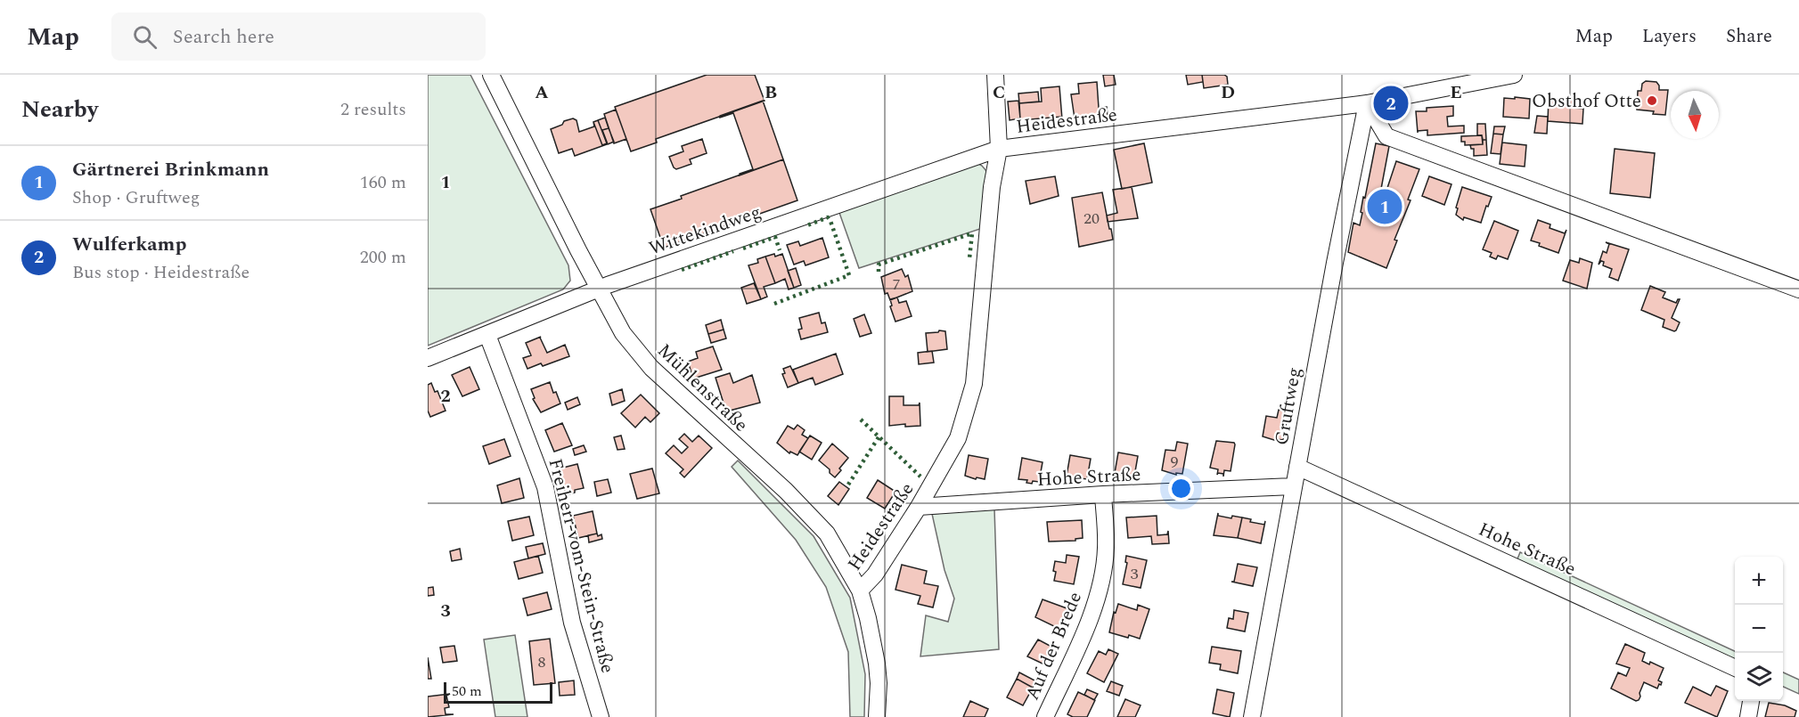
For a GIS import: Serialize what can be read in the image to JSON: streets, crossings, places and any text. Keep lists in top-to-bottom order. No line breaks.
{"streets":{"street":["Heidestraße","Wittekindweg","Mühlenstraße","Gruftweg","Hohe Straße","Freiherr-vom-Stein-Straße","Auf der Brede"]},"crossings":[["Heidestraße","Wittekindweg"],["Heidestraße","Mühlenstraße"],["Heidestraße","Gruftweg"],["Heidestraße","Hohe Straße"],["Wittekindweg","Mühlenstraße"],["Wittekindweg","Freiherr-vom-Stein-Straße"],["Gruftweg","Hohe Straße"],["Hohe Straße","Auf der Brede"]],"places":["Obsthof Otte"],"house_numbers":["20","7","9","3","8"],"scale_bar":"50 m","north":"bottom","page":{"header":"Map","search":"Search here","nav":["Map","Layers","Share"],"heading":["Nearby","2 results"],"pins":["2","1"],"list":[{"mark":"1","name":"Gärtnerei Brinkmann","note":"Shop · Gruftweg","value":"160 m"},{"mark":"2","name":"Wulferkamp","note":"Bus stop · Heidestraße","value":"200 m"}],"map_buttons":["+","−"],"scale":"50 m"},"grid":{"columns":["A","B","C","D","E"],"rows":["1","2","3"]}}
